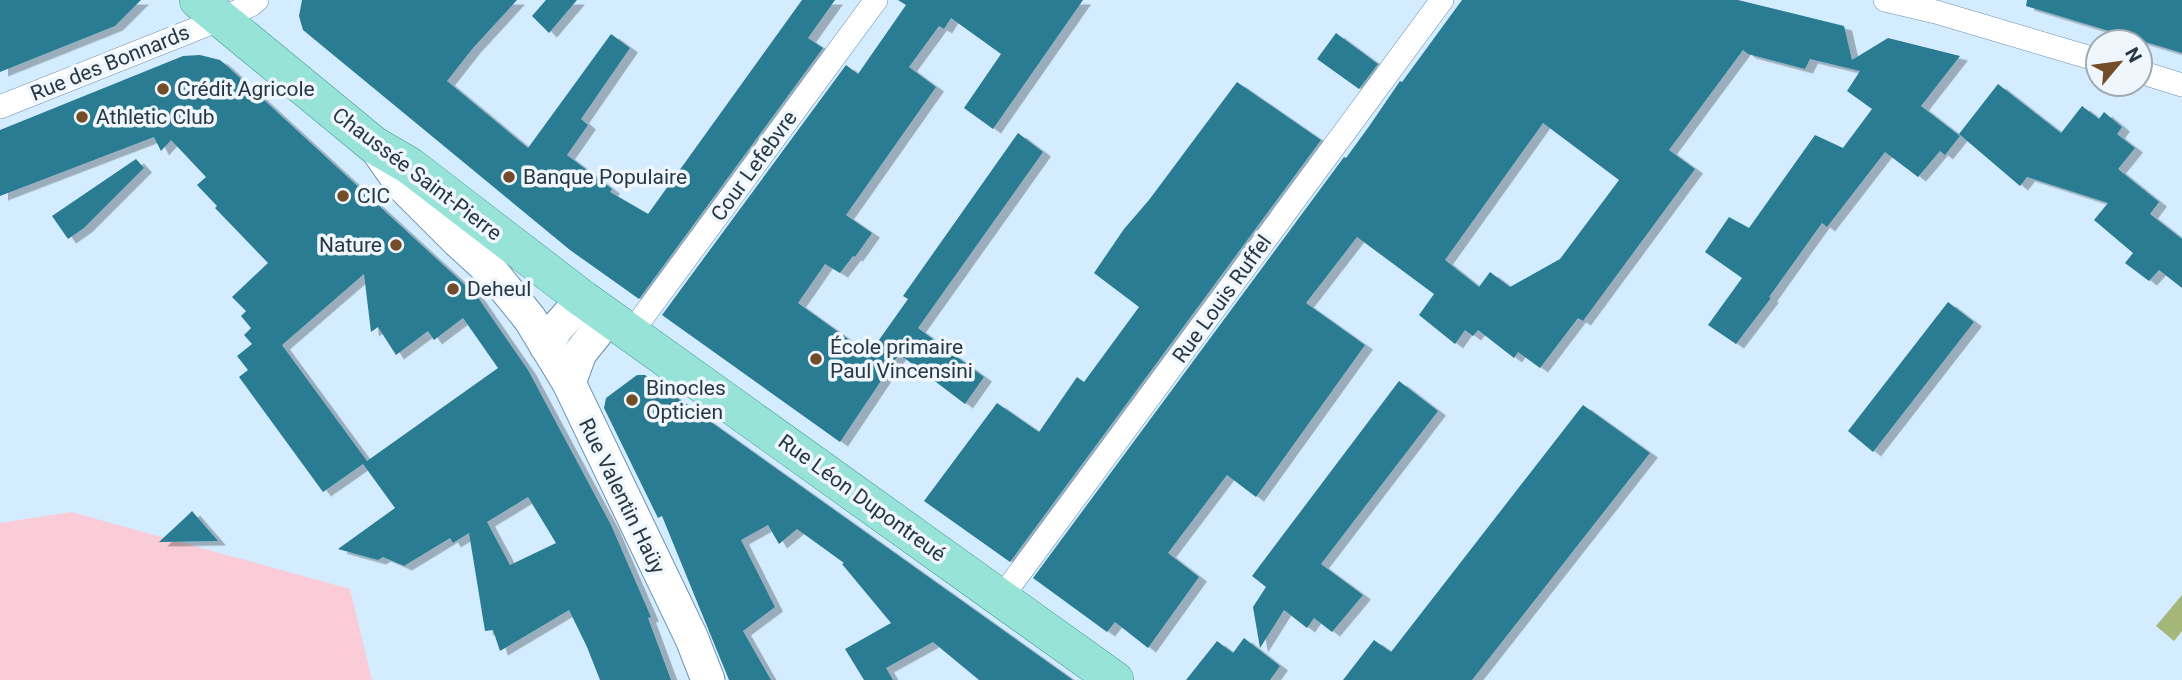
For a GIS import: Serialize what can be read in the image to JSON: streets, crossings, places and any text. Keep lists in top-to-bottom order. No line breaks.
{"streets":{"main road":["Chaussée Saint-Pierre","Rue Léon Dupontreué"],"street":["Rue des Bonnards","Cour Lefebvre","Rue Louis Ruffel","Rue Valentin Haüy"]},"crossings":[["Rue des Bonnards","Chaussée Saint-Pierre"],["Cour Lefebvre","Chaussée Saint-Pierre"],["Cour Lefebvre","Rue Léon Dupontreué"],["Chaussée Saint-Pierre","Rue Valentin Haüy"],["Chaussée Saint-Pierre","Rue Léon Dupontreué"],["Rue Louis Ruffel","Rue Léon Dupontreué"]],"places":["Crédit Agricole","Athletic Club","Banque Populaire","CIC","Nature","Deheul","École primaire Paul Vincensini","Binocles Opticien"],"north":"top right"}
